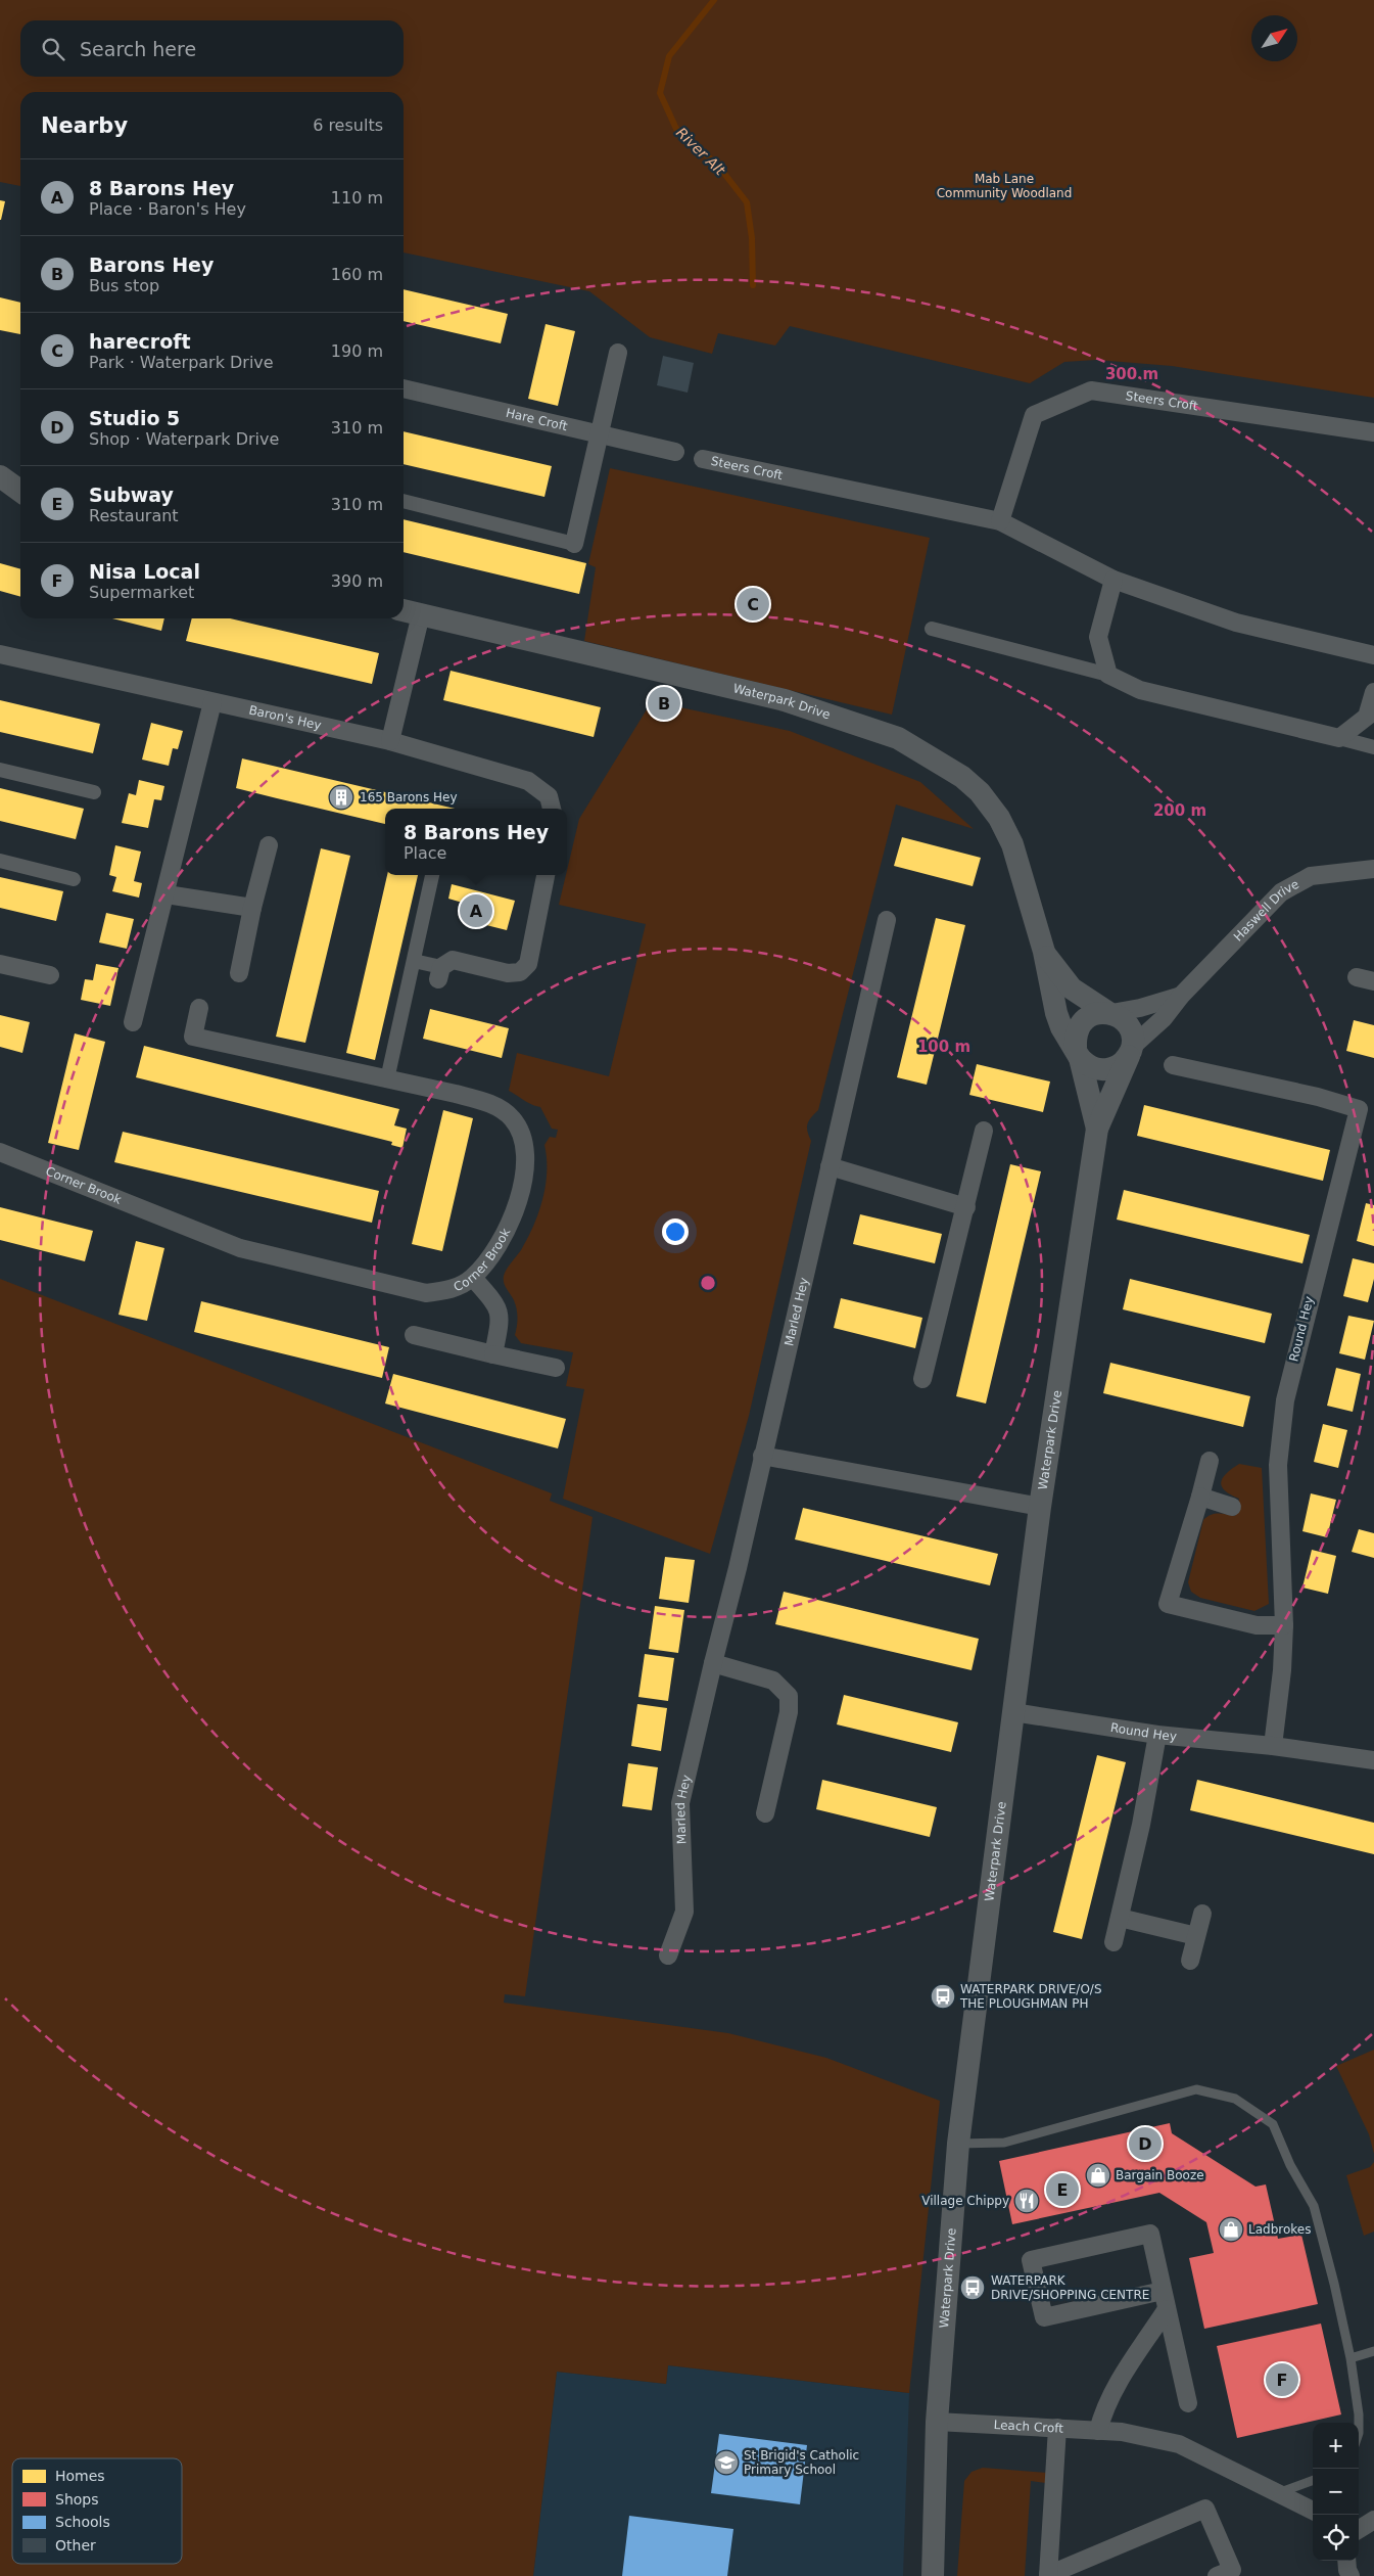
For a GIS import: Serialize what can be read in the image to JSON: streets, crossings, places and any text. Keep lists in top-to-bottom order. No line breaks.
{"streets":{"street":["Steers Croft","Hare Croft","Waterpark Drive","Baron's Hey","Haswell Drive","Corner Brook","Marled Hey","Round Hey","Leach Croft"]},"crossings":[["Waterpark Drive","Haswell Drive"],["Waterpark Drive","Round Hey"],["Waterpark Drive","Leach Croft"]],"water":["River Alt"],"parks":["Mab Lane Community Woodland"],"places":{"building":["165 Barons Hey"],"bus stop":["WATERPARK DRIVE/O/S THE PLOUGHMAN PH","WATERPARK DRIVE/SHOPPING CENTRE"],"shop":["Bargain Booze","Ladbrokes"],"restaurant":["Village Chippy"],"school or university":["St Brigid's Catholic Primary School"]},"legend":["Homes","Shops","Schools","Other"],"north":"top right","page":{"search":"Search here","heading":["Nearby","6 results"],"list":[{"mark":"A","name":"8 Barons Hey","note":"Place · Baron's Hey","value":"110 m"},{"mark":"B","name":"Barons Hey","note":"Bus stop","value":"160 m"},{"mark":"C","name":"harecroft","note":"Park · Waterpark Drive","value":"190 m"},{"mark":"D","name":"Studio 5","note":"Shop · Waterpark Drive","value":"310 m"},{"mark":"E","name":"Subway","note":"Restaurant","value":"310 m"},{"mark":"F","name":"Nisa Local","note":"Supermarket","value":"390 m"}],"pins":["C","B","A","D","E","F"],"popup":["8 Barons Hey","Place"],"map_buttons":["+","−"]},"rings":["300 m","200 m","100 m"]}
